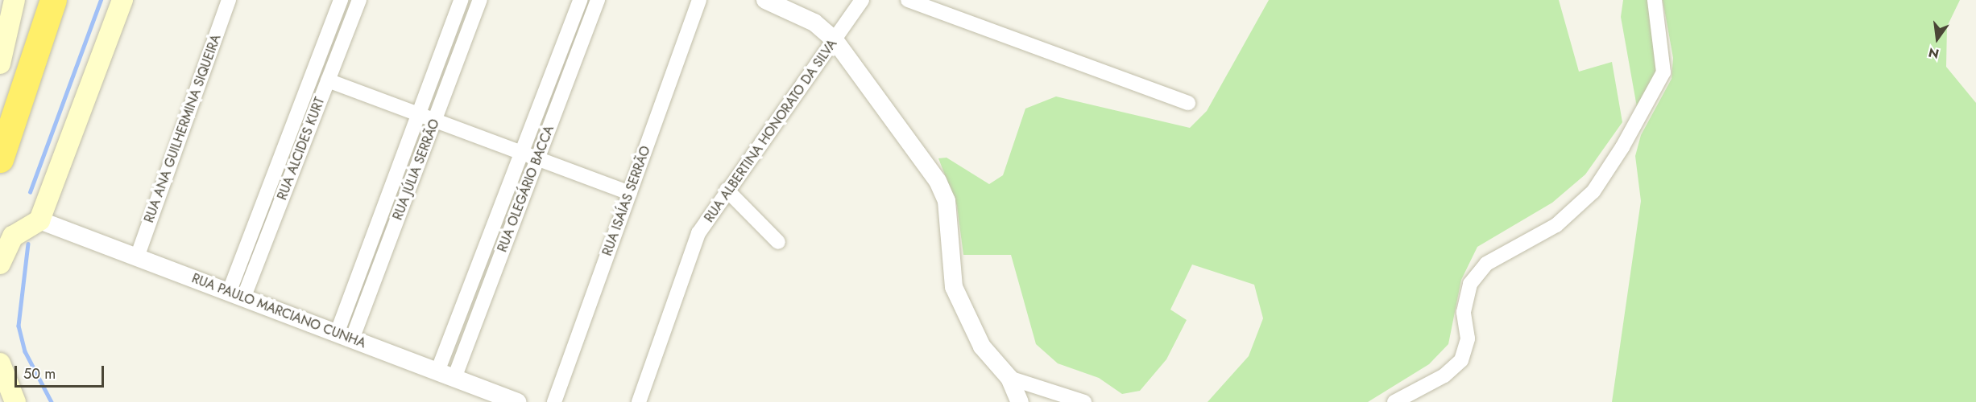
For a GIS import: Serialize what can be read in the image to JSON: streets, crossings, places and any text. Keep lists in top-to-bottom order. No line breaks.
{"streets":{"street":["RUA ANA GUILHERMINA SIQUEIRA","RUA ALBERTINA HONORATO DA SILVA","RUA ALCIDES KURT","RUA JÚLIA SERRÃO","RUA OLEGÁRIO BACCA","RUA ISAÍAS SERRÃO","RUA PAULO MARCIANO CUNHA"]},"crossings":[["RUA ANA GUILHERMINA SIQUEIRA","RUA PAULO MARCIANO CUNHA"],["RUA ALCIDES KURT","RUA PAULO MARCIANO CUNHA"],["RUA JÚLIA SERRÃO","RUA PAULO MARCIANO CUNHA"],["RUA OLEGÁRIO BACCA","RUA PAULO MARCIANO CUNHA"]],"scale_bar":"50 m","north":"bottom"}
